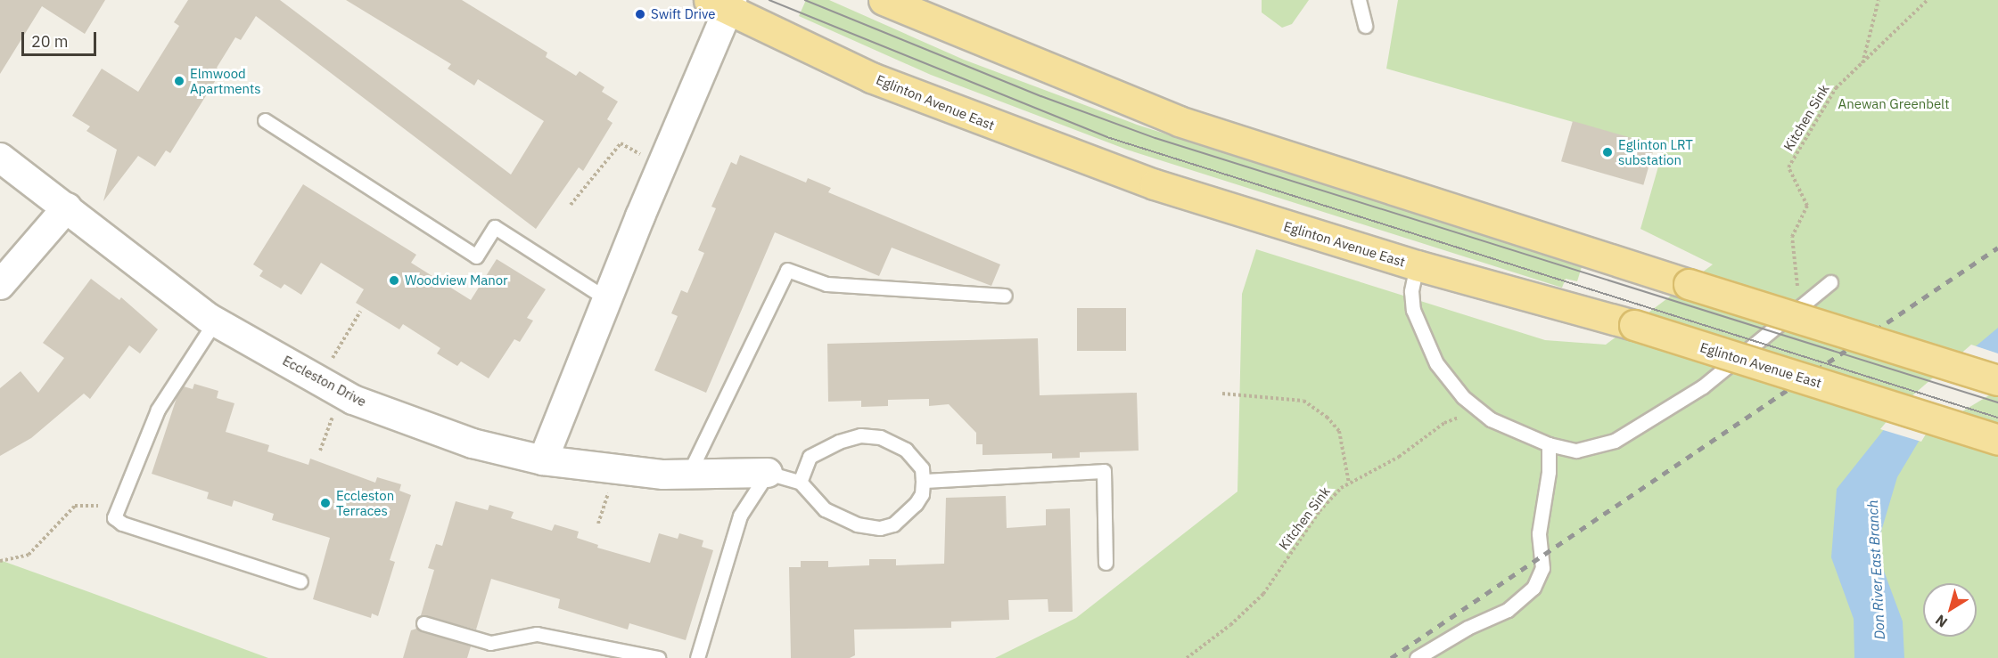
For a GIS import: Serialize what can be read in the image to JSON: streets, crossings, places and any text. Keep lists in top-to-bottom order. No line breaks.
{"streets":{"main road":["Eglinton Avenue East"],"street":["Eccleston Drive"],"path":["Kitchen Sink"]},"water":["Don River East Branch"],"parks":["Anewan Greenbelt"],"places":["Swift Drive","Elmwood Apartments","Eglinton LRT substation","Woodview Manor","Eccleston Terraces"],"scale_bar":"20 m","north":"bottom left"}
